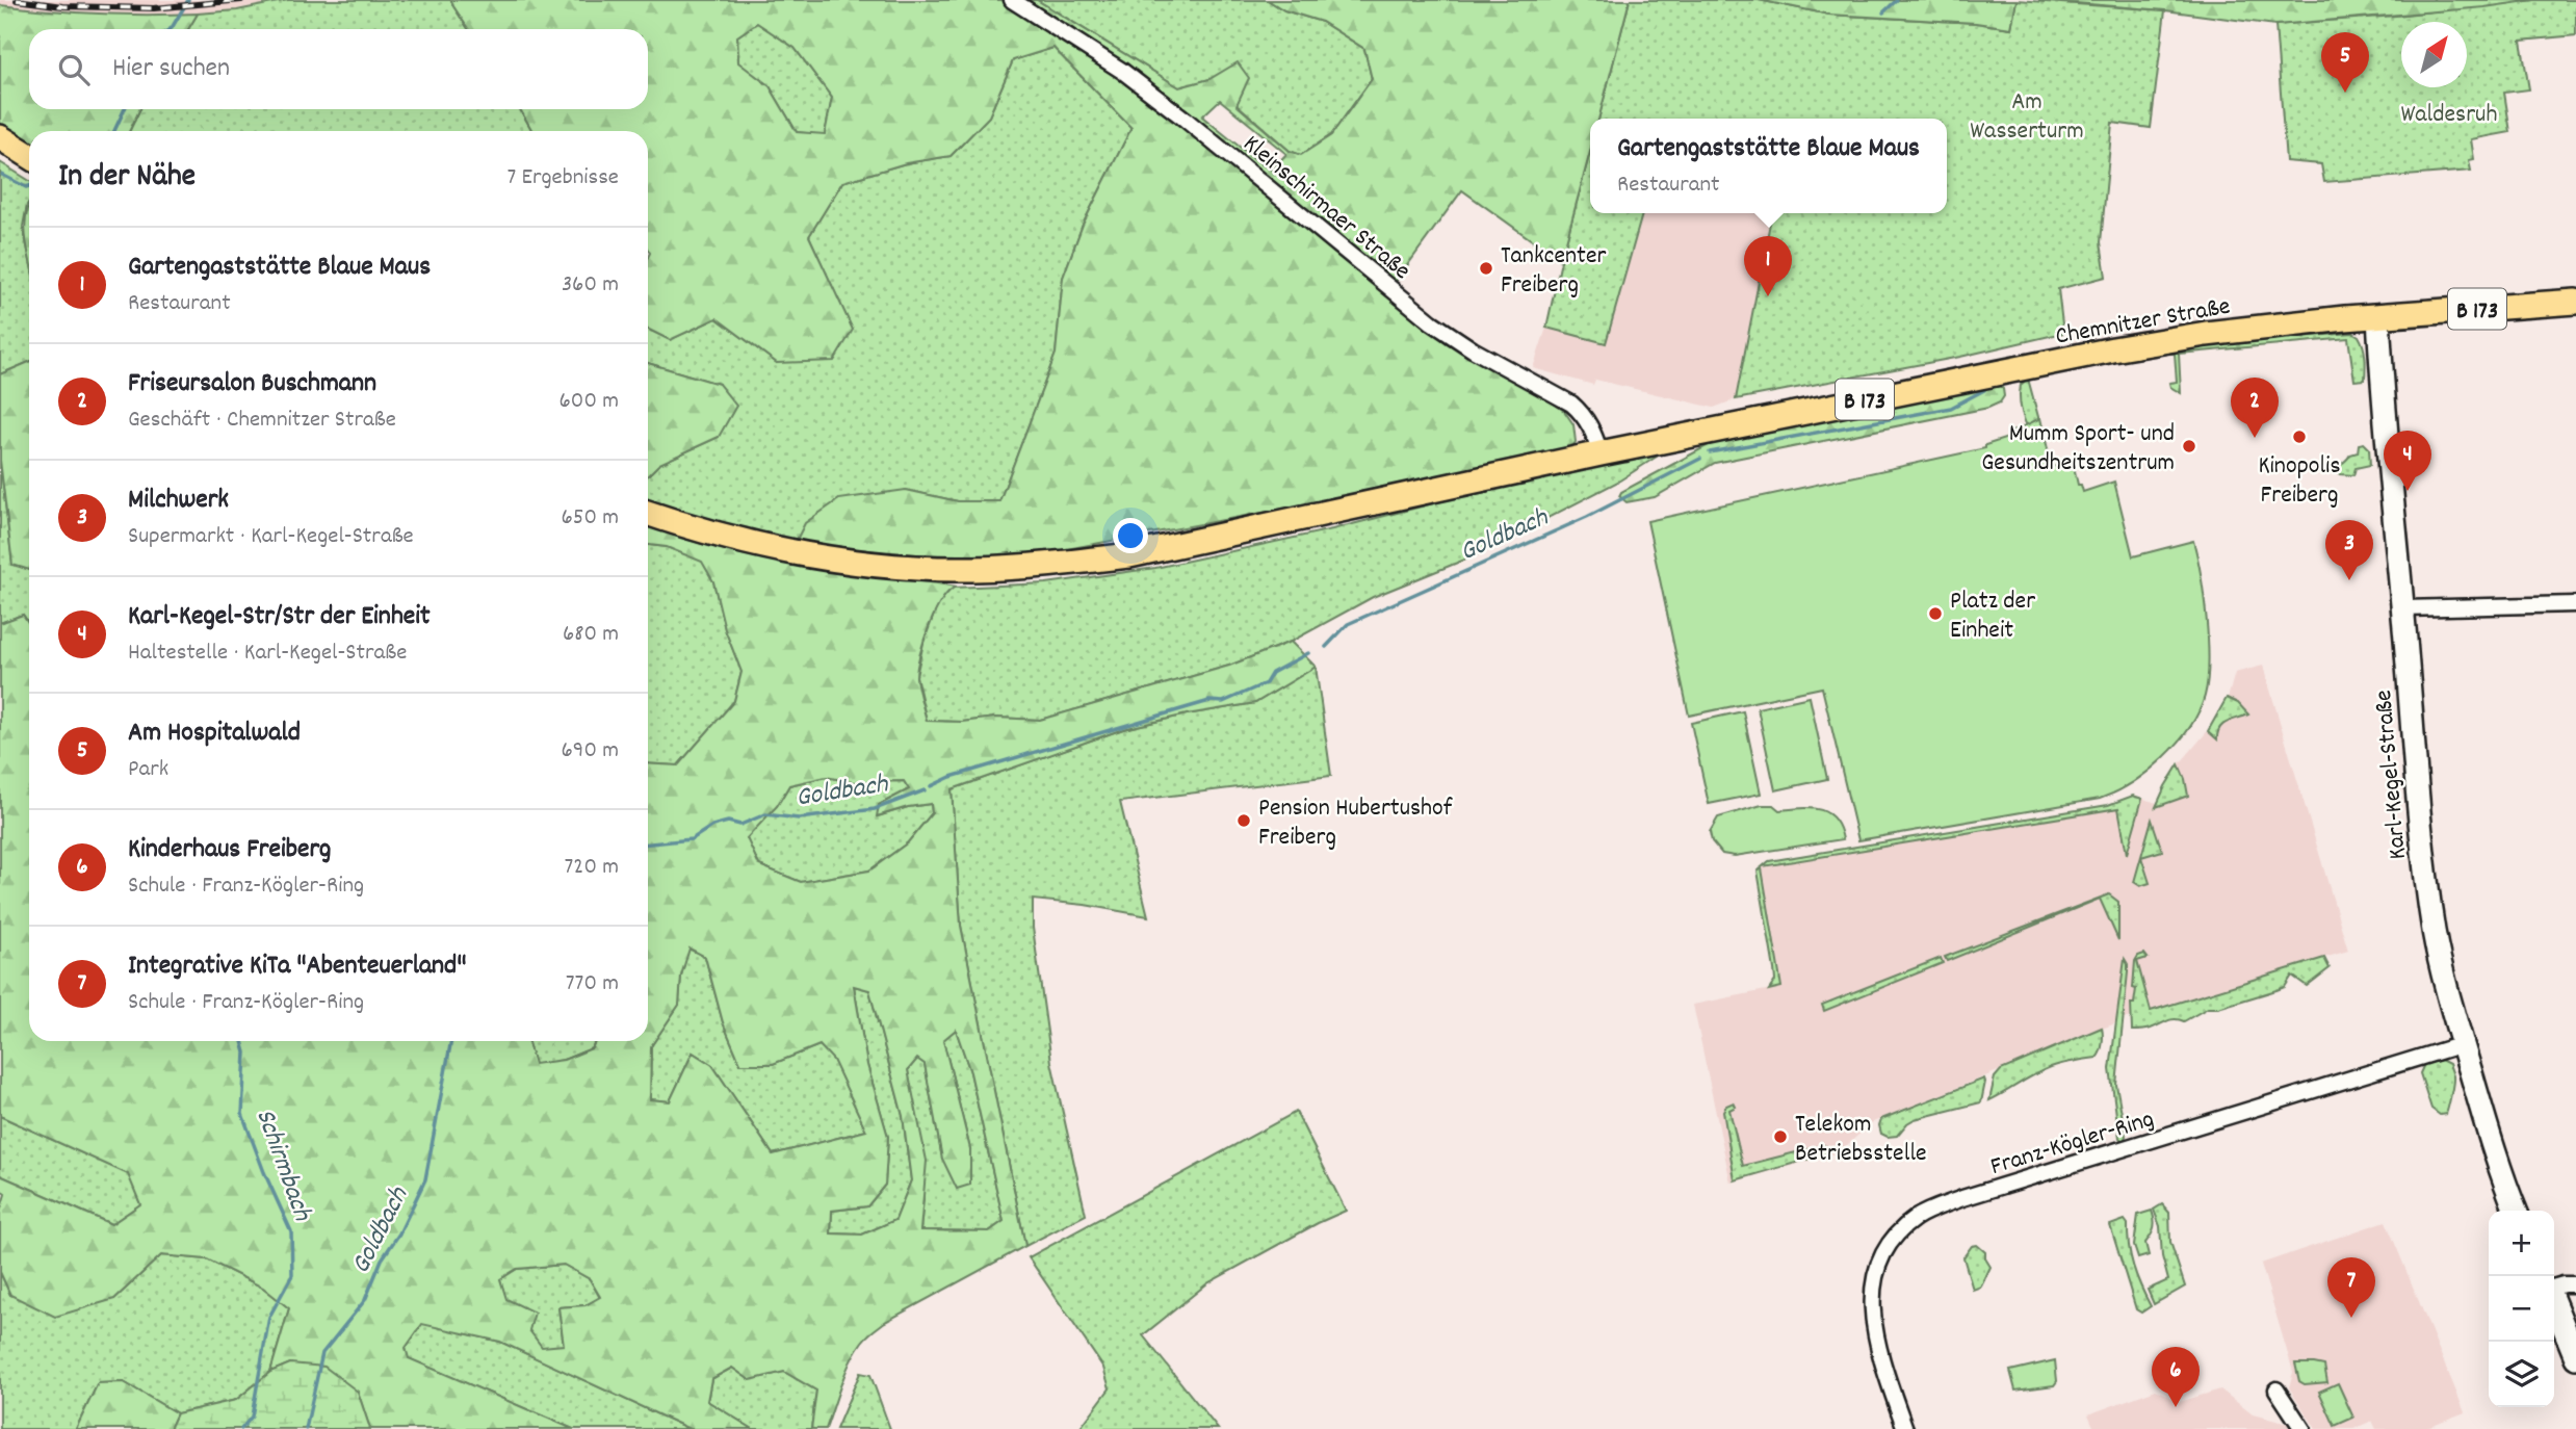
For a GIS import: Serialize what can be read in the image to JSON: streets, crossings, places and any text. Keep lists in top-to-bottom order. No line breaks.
{"streets":{"main road":["B 173","Chemnitzer Straße"],"street":["Kleinschirmaer Straße","Karl-Kegel-Straße","Franz-Kögler-Ring"]},"crossings":[["Kleinschirmaer Straße","B 173"],["Kleinschirmaer Straße","Chemnitzer Straße"],["B 173","Chemnitzer Straße"],["Chemnitzer Straße","Karl-Kegel-Straße"],["Karl-Kegel-Straße","Franz-Kögler-Ring"]],"water":["Goldbach","Schirmbach"],"parks":["Am Wasserturm","Waldesruh"],"places":["Tankcenter Freiberg","Kinopolis Freiberg","Mumm Sport- und Gesundheitszentrum","Platz der Einheit","Pension Hubertushof Freiberg","Telekom Betriebsstelle"],"north":"top right","page":{"search":"Hier suchen","pins":["5","1","2","4","3","7","6"],"popup":["Gartengaststätte Blaue Maus","Restaurant"],"heading":["In der Nähe","7 Ergebnisse"],"list":[{"mark":"1","name":"Gartengaststätte Blaue Maus","note":"Restaurant","value":"360 m"},{"mark":"2","name":"Friseursalon Buschmann","note":"Geschäft · Chemnitzer Straße","value":"600 m"},{"mark":"3","name":"Milchwerk","note":"Supermarkt · Karl-Kegel-Straße","value":"650 m"},{"mark":"4","name":"Karl-Kegel-Str/Str der Einheit","note":"Haltestelle · Karl-Kegel-Straße","value":"680 m"},{"mark":"5","name":"Am Hospitalwald","note":"Park","value":"690 m"},{"mark":"6","name":"Kinderhaus Freiberg","note":"Schule · Franz-Kögler-Ring","value":"720 m"},{"mark":"7","name":"Integrative KiTa \"Abenteuerland\"","note":"Schule · Franz-Kögler-Ring","value":"770 m"}],"map_buttons":["+","−"]}}
